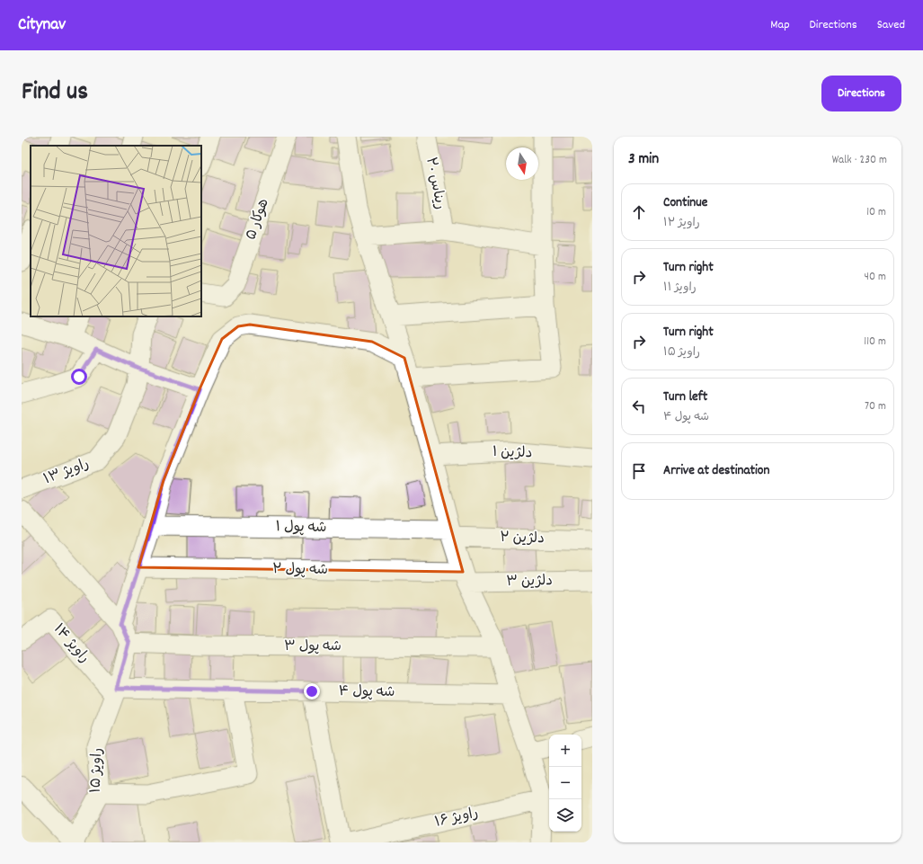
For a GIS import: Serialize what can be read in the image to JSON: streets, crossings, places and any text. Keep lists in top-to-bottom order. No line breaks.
{"streets":{"street":["ریناس ۲۰","هوکار ۵","دلژین ۱","راویژ ۱۳","شه پول ۱","دلژین ۲","شه پول ۲","دلژین ۳","راویژ ۱۴","شه پول ۳","شه پول ۴","راویژ ۱۵","راویژ ۱۶"]},"crossings":[["شه پول ۱","دلژین ۲"],["شه پول ۲","دلژین ۳"],["راویژ ۱۴","شه پول ۴"],["راویژ ۱۴","راویژ ۱۵"],["شه پول ۳","راویژ ۱۵"],["شه پول ۴","راویژ ۱۵"]],"north":"bottom","page":{"header":"Citynav","nav":["Map","Directions","Saved"],"title":"Find us","buttons":"Directions","heading":["3 min","Walk · 230 m"],"list":[["Continue","راویژ ۱۲","10 m"],["Turn right","راویژ ۱۱","40 m"],["Turn right","راویژ ۱۵","110 m"],["Turn left","شه پول ۴","70 m"],"Arrive at destination"],"map_buttons":["+","−"]}}
